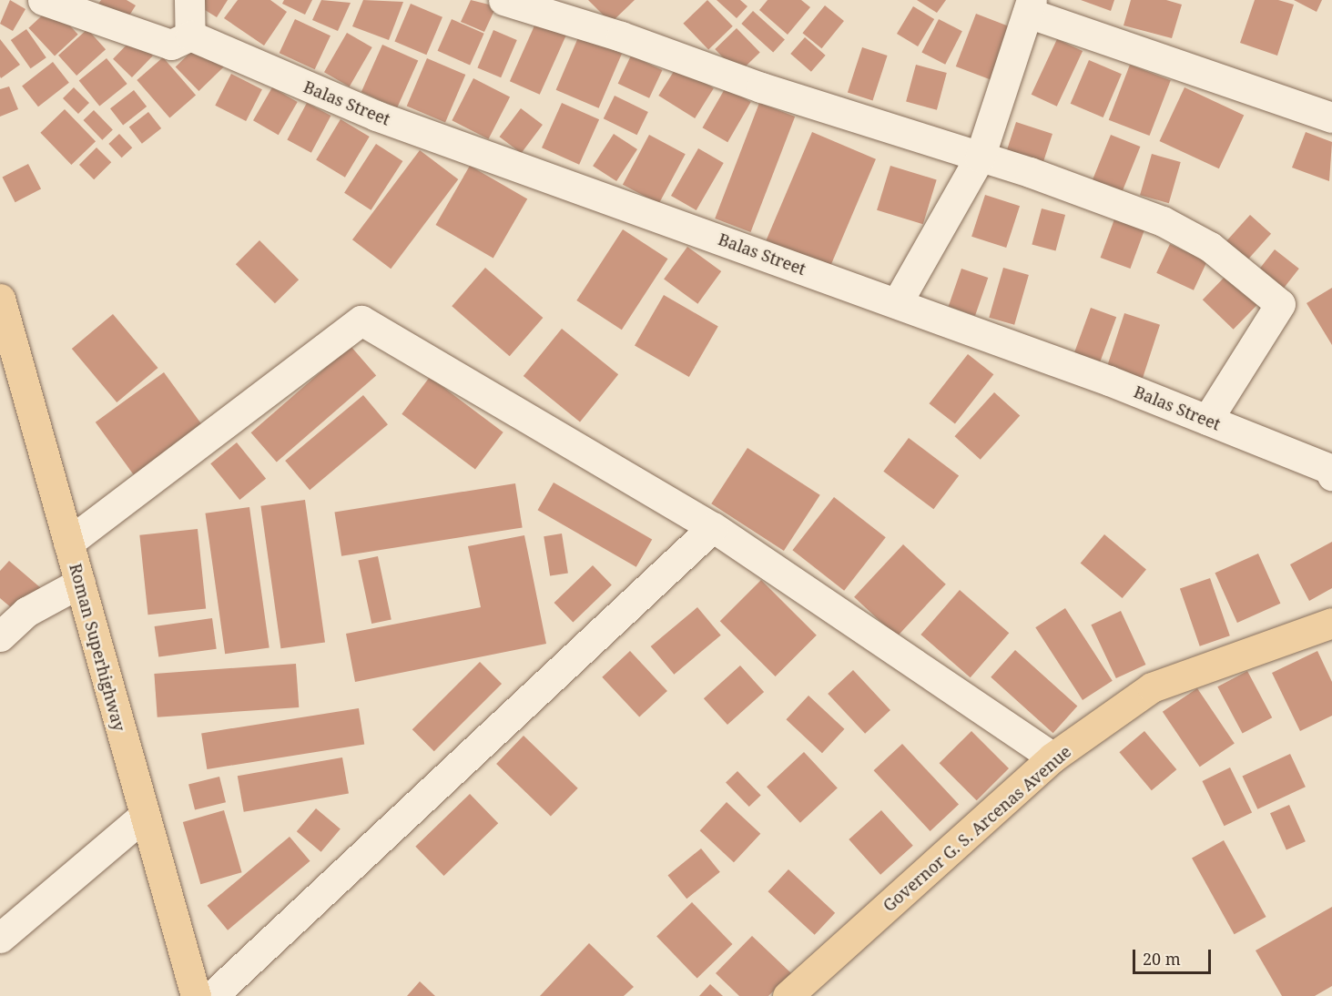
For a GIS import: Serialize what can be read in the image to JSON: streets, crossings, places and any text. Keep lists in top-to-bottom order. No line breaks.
{"streets":{"main road":["Roman Superhighway","Governor G. S. Arcenas Avenue"],"street":["Balas Street"]},"scale_bar":"20 m"}
